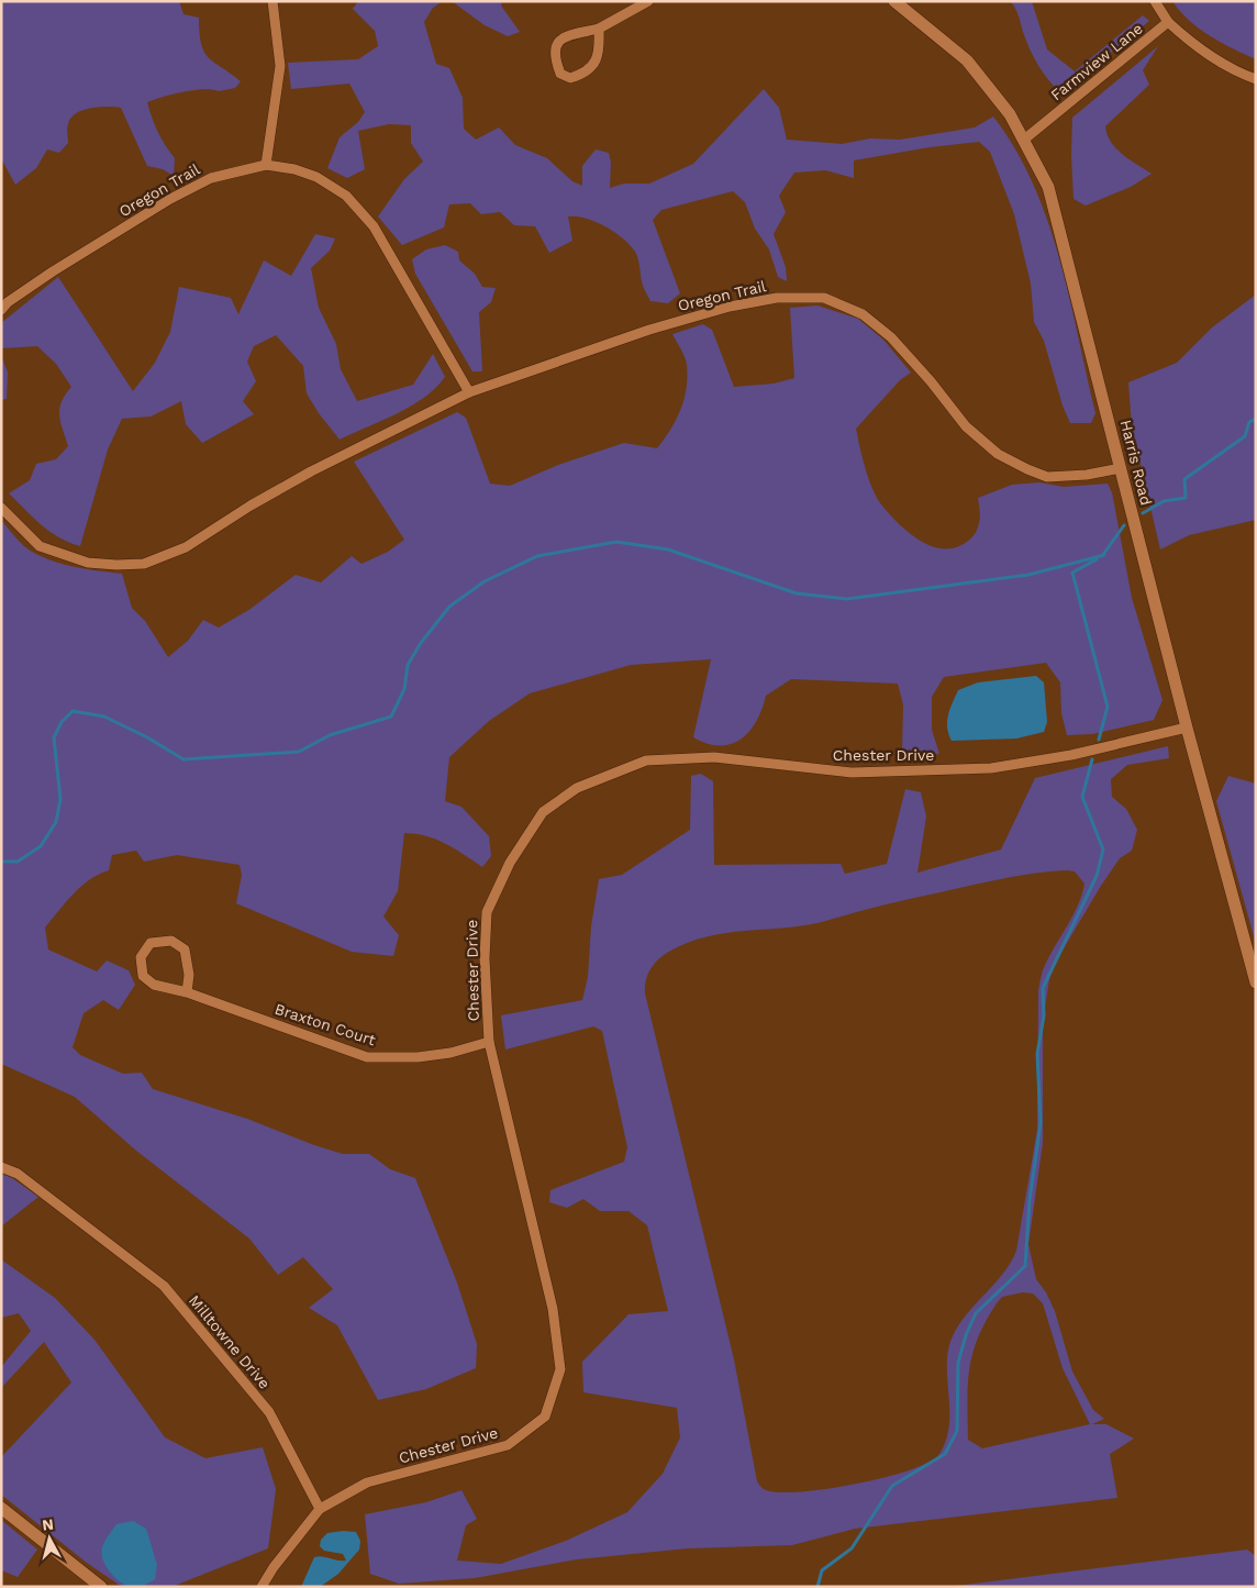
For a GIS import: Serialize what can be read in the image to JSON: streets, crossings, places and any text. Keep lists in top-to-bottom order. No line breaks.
{"streets":{"street":["Farmview Lane","Oregon Trail","Harris Road","Chester Drive","Braxton Court","Milltowne Drive"]},"crossings":[["Farmview Lane","Harris Road"],["Oregon Trail","Harris Road"],["Harris Road","Chester Drive"],["Chester Drive","Braxton Court"],["Chester Drive","Milltowne Drive"]],"north":"top"}
